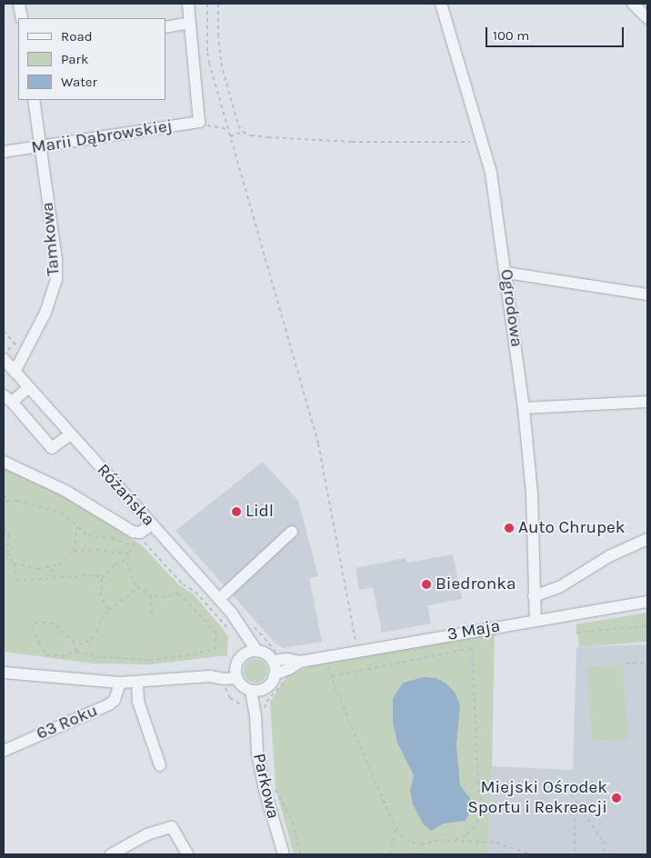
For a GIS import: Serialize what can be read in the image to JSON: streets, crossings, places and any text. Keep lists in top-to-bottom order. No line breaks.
{"streets":{"street":["Marii Dąbrowskiej","Tamkowa","Ogrodowa","Różańska","3 Maja","63 Roku","Parkowa"]},"crossings":[["Marii Dąbrowskiej","Tamkowa"],["Tamkowa","Różańska"],["Ogrodowa","3 Maja"],["Różańska","3 Maja"],["Różańska","Parkowa"],["3 Maja","Parkowa"]],"places":["Lidl","Auto Chrupek","Biedronka","Miejski Ośrodek Sportu i Rekreacji"],"legend":["Road","Park","Water"],"scale_bar":"100 m"}
